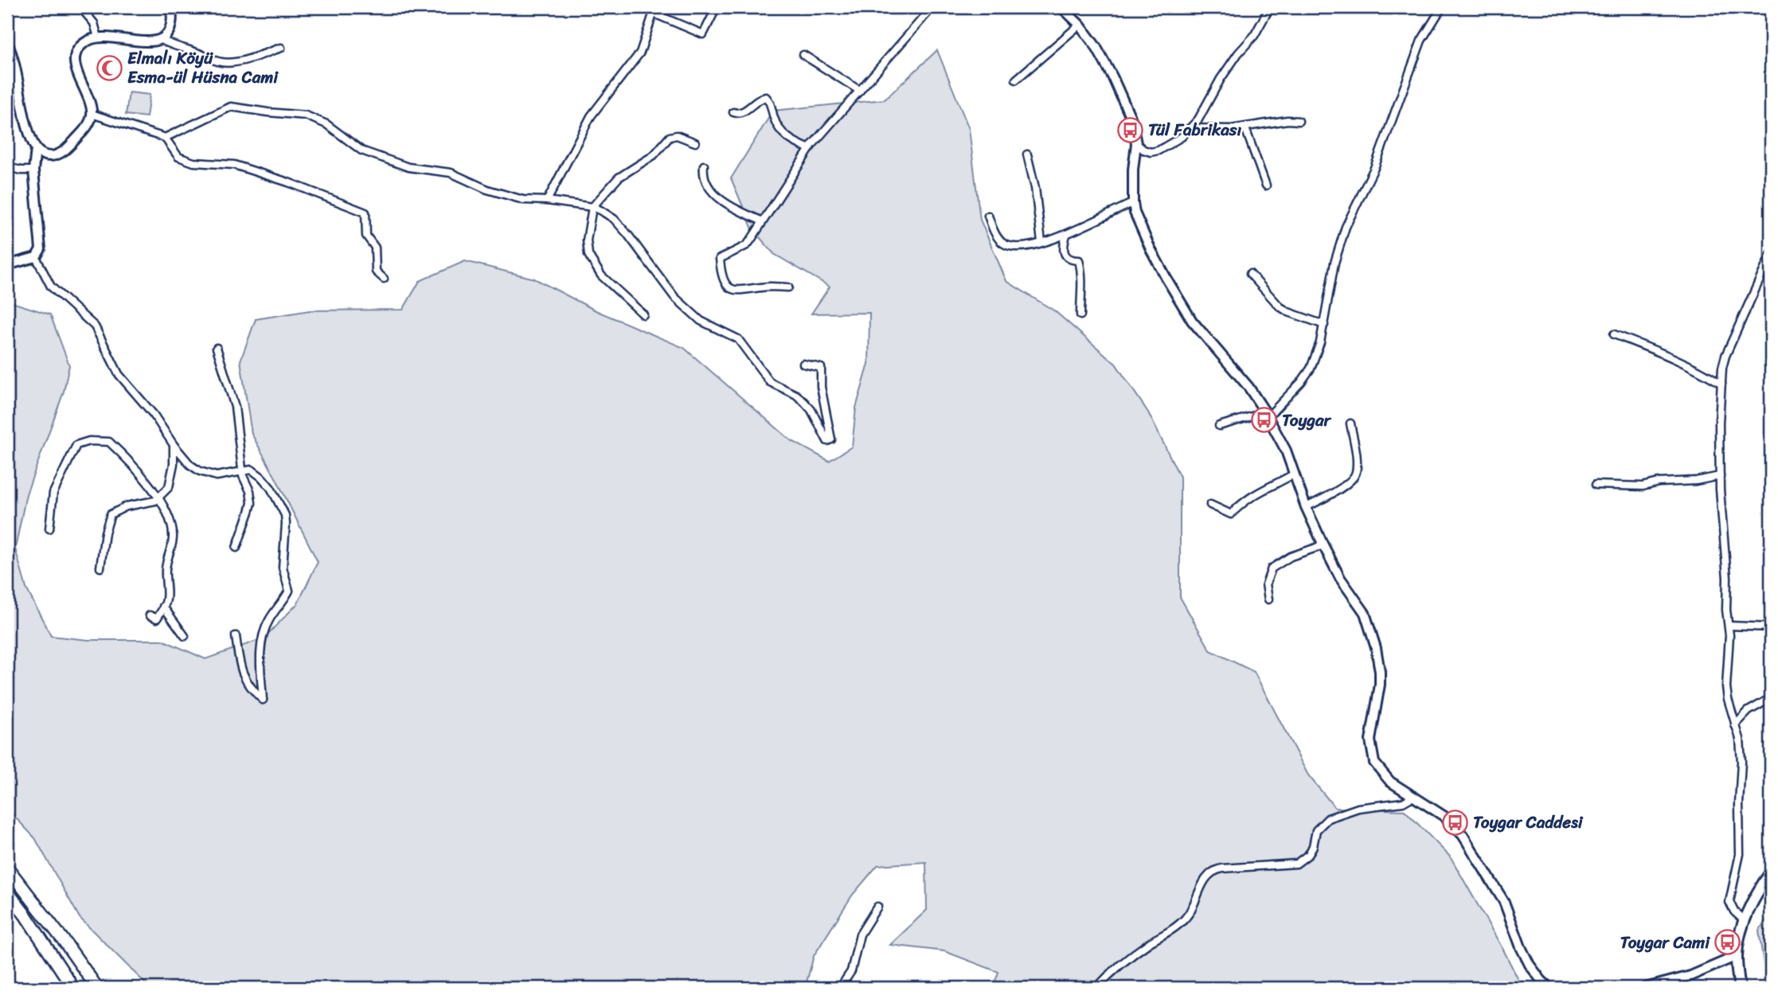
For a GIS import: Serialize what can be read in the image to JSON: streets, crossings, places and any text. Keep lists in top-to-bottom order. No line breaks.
{"places":{"mosque":["Elmalı Köyü Esma-ül Hüsna Cami"],"bus stop":["Tül Fabrikası","Toygar","Toygar Caddesi","Toygar Cami"]}}
